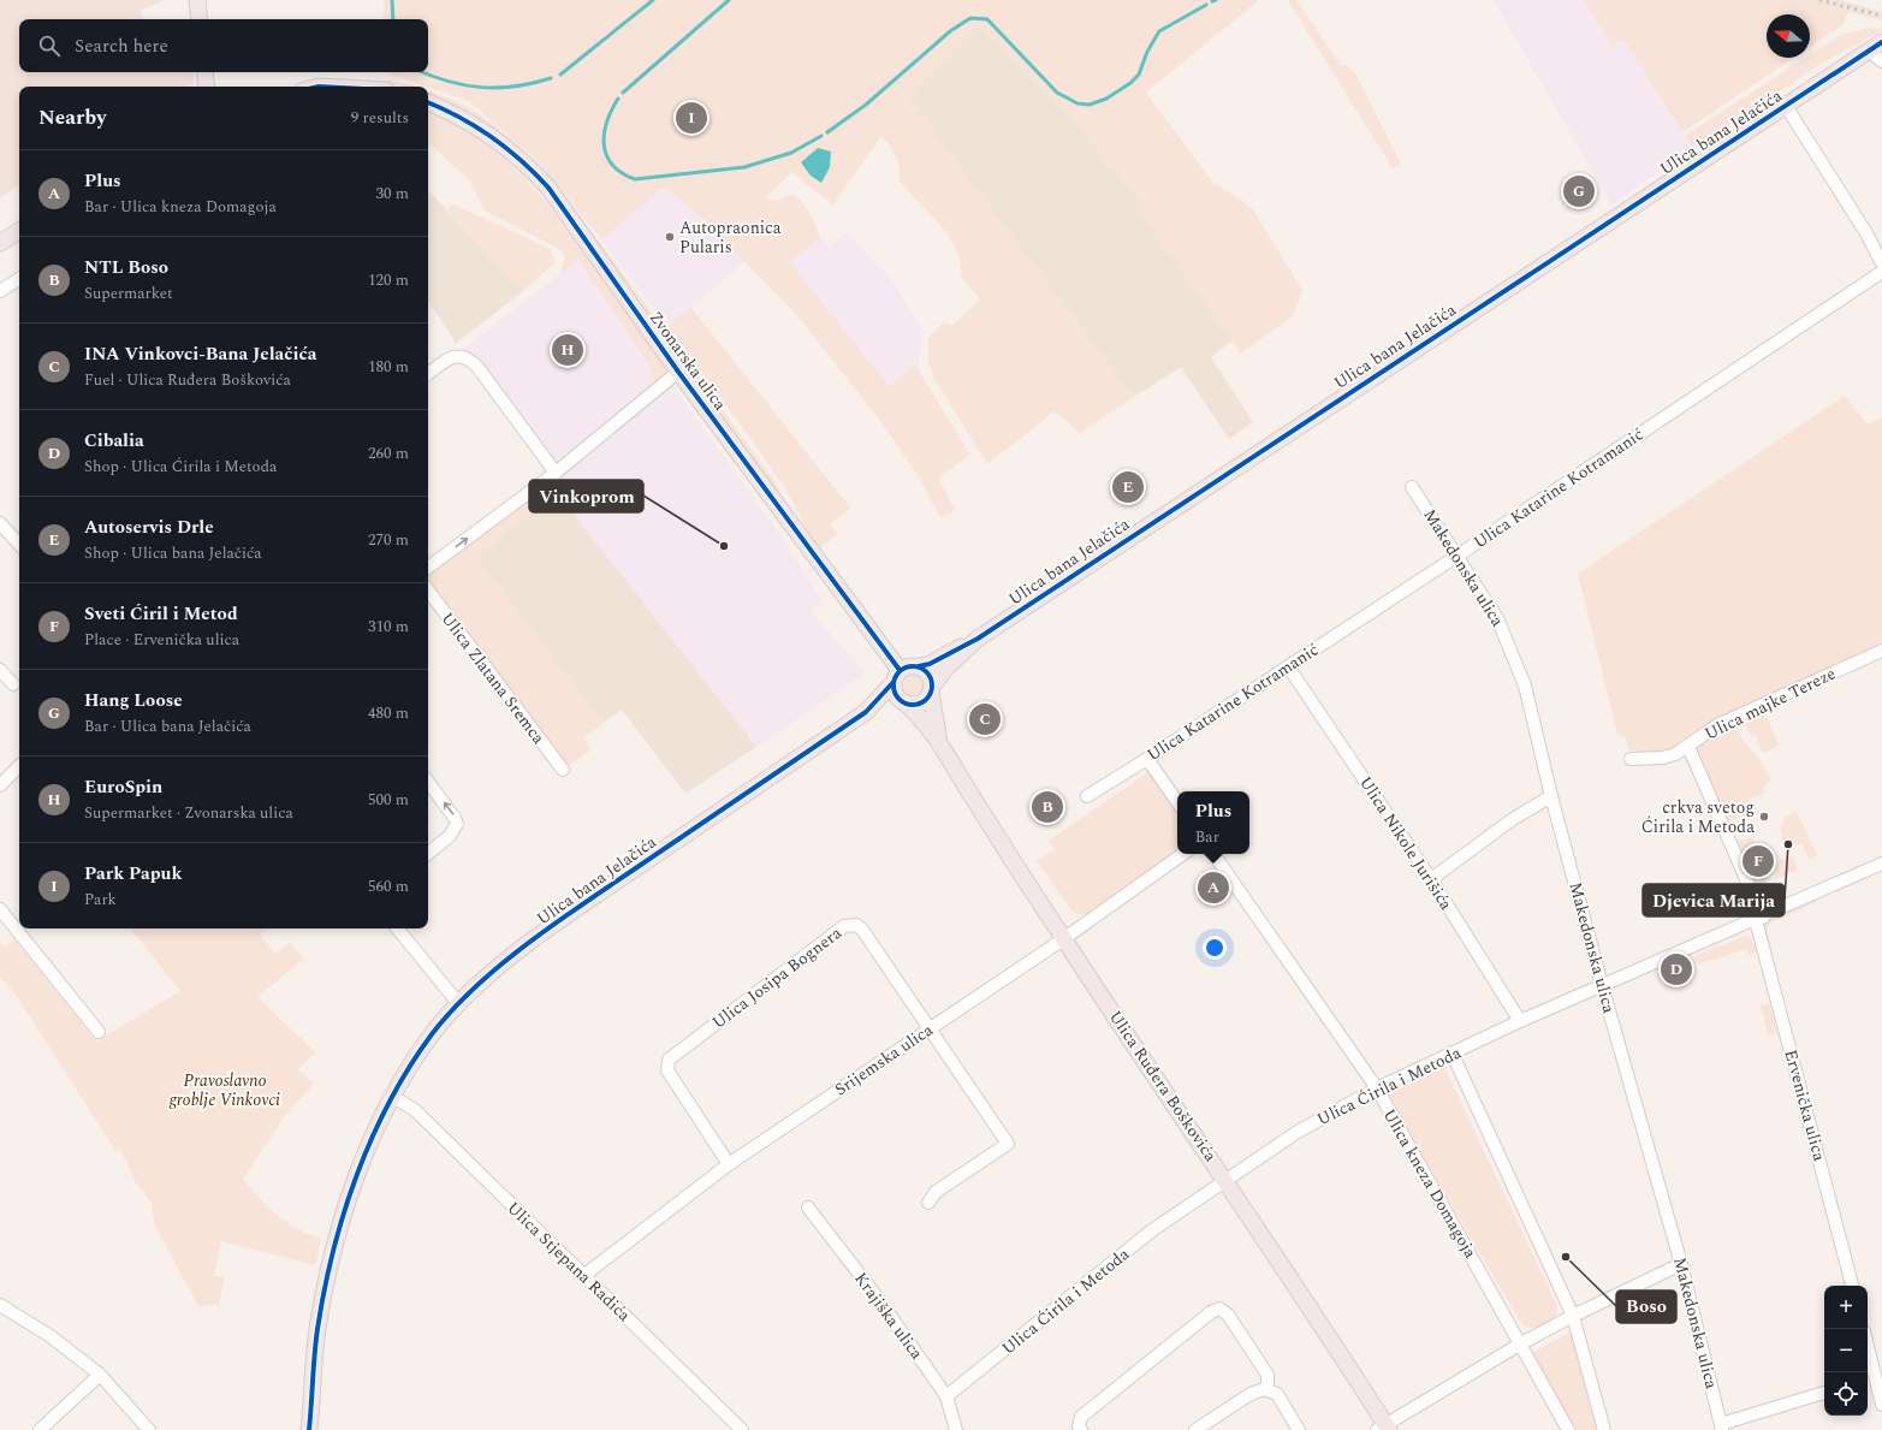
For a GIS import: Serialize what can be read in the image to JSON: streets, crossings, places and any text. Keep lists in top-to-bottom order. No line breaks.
{"streets":{"main road":["Ulica bana Jelačića","Zvonarska ulica","Ulica Ruđera Boškovića"],"street":["Ulica Katarine Kotramanić","Makedonska ulica","Ulica Zlatana Sremca","Ulica majke Tereze","Ulica Nikole Jurišića","Ulica Josipa Bognera","Srijemska ulica","Ulica Ćirila i Metoda","Ervenička ulica","Ulica kneza Domagoja","Ulica Stjepana Radića","Krajiška ulica"]},"crossings":[["Ulica bana Jelačića","Zvonarska ulica"],["Ulica bana Jelačića","Ulica Ruđera Boškovića"],["Ulica bana Jelačića","Ulica Stjepana Radića"],["Zvonarska ulica","Ulica Ruđera Boškovića"],["Ulica Katarine Kotramanić","Makedonska ulica"],["Ulica Katarine Kotramanić","Ulica Nikole Jurišića"],["Makedonska ulica","Ulica Ćirila i Metoda"],["Ulica majke Tereze","Ervenička ulica"],["Ulica Nikole Jurišića","Ulica Ćirila i Metoda"],["Ulica Josipa Bognera","Srijemska ulica"],["Srijemska ulica","Ulica Ruđera Boškovića"],["Srijemska ulica","Ulica Stjepana Radića"],["Ulica Ruđera Boškovića","Ulica Ćirila i Metoda"],["Ulica Ćirila i Metoda","Ervenička ulica"],["Ulica Ćirila i Metoda","Ulica kneza Domagoja"],["Ulica Ćirila i Metoda","Krajiška ulica"]],"parks":["Pravoslavno groblje Vinkovci"],"places":["Autopraonica Pularis","Vinkoprom","crkva svetog Ćirila i Metoda","Djevica Marija","Boso"],"north":"left","page":{"search":"Search here","heading":["Nearby","9 results"],"pins":["I","G","H","E","C","B","F","A","D"],"list":[{"mark":"A","name":"Plus","note":"Bar · Ulica kneza Domagoja","value":"30 m"},{"mark":"B","name":"NTL Boso","note":"Supermarket","value":"120 m"},{"mark":"C","name":"INA Vinkovci-Bana Jelačića","note":"Fuel · Ulica Ruđera Boškovića","value":"180 m"},{"mark":"D","name":"Cibalia","note":"Shop · Ulica Ćirila i Metoda","value":"260 m"},{"mark":"E","name":"Autoservis Drle","note":"Shop · Ulica bana Jelačića","value":"270 m"},{"mark":"F","name":"Sveti Ćiril i Metod","note":"Place · Ervenička ulica","value":"310 m"},{"mark":"G","name":"Hang Loose","note":"Bar · Ulica bana Jelačića","value":"480 m"},{"mark":"H","name":"EuroSpin","note":"Supermarket · Zvonarska ulica","value":"500 m"},{"mark":"I","name":"Park Papuk","note":"Park","value":"560 m"}],"popup":["Plus","Bar"],"map_buttons":["+","−"]}}
